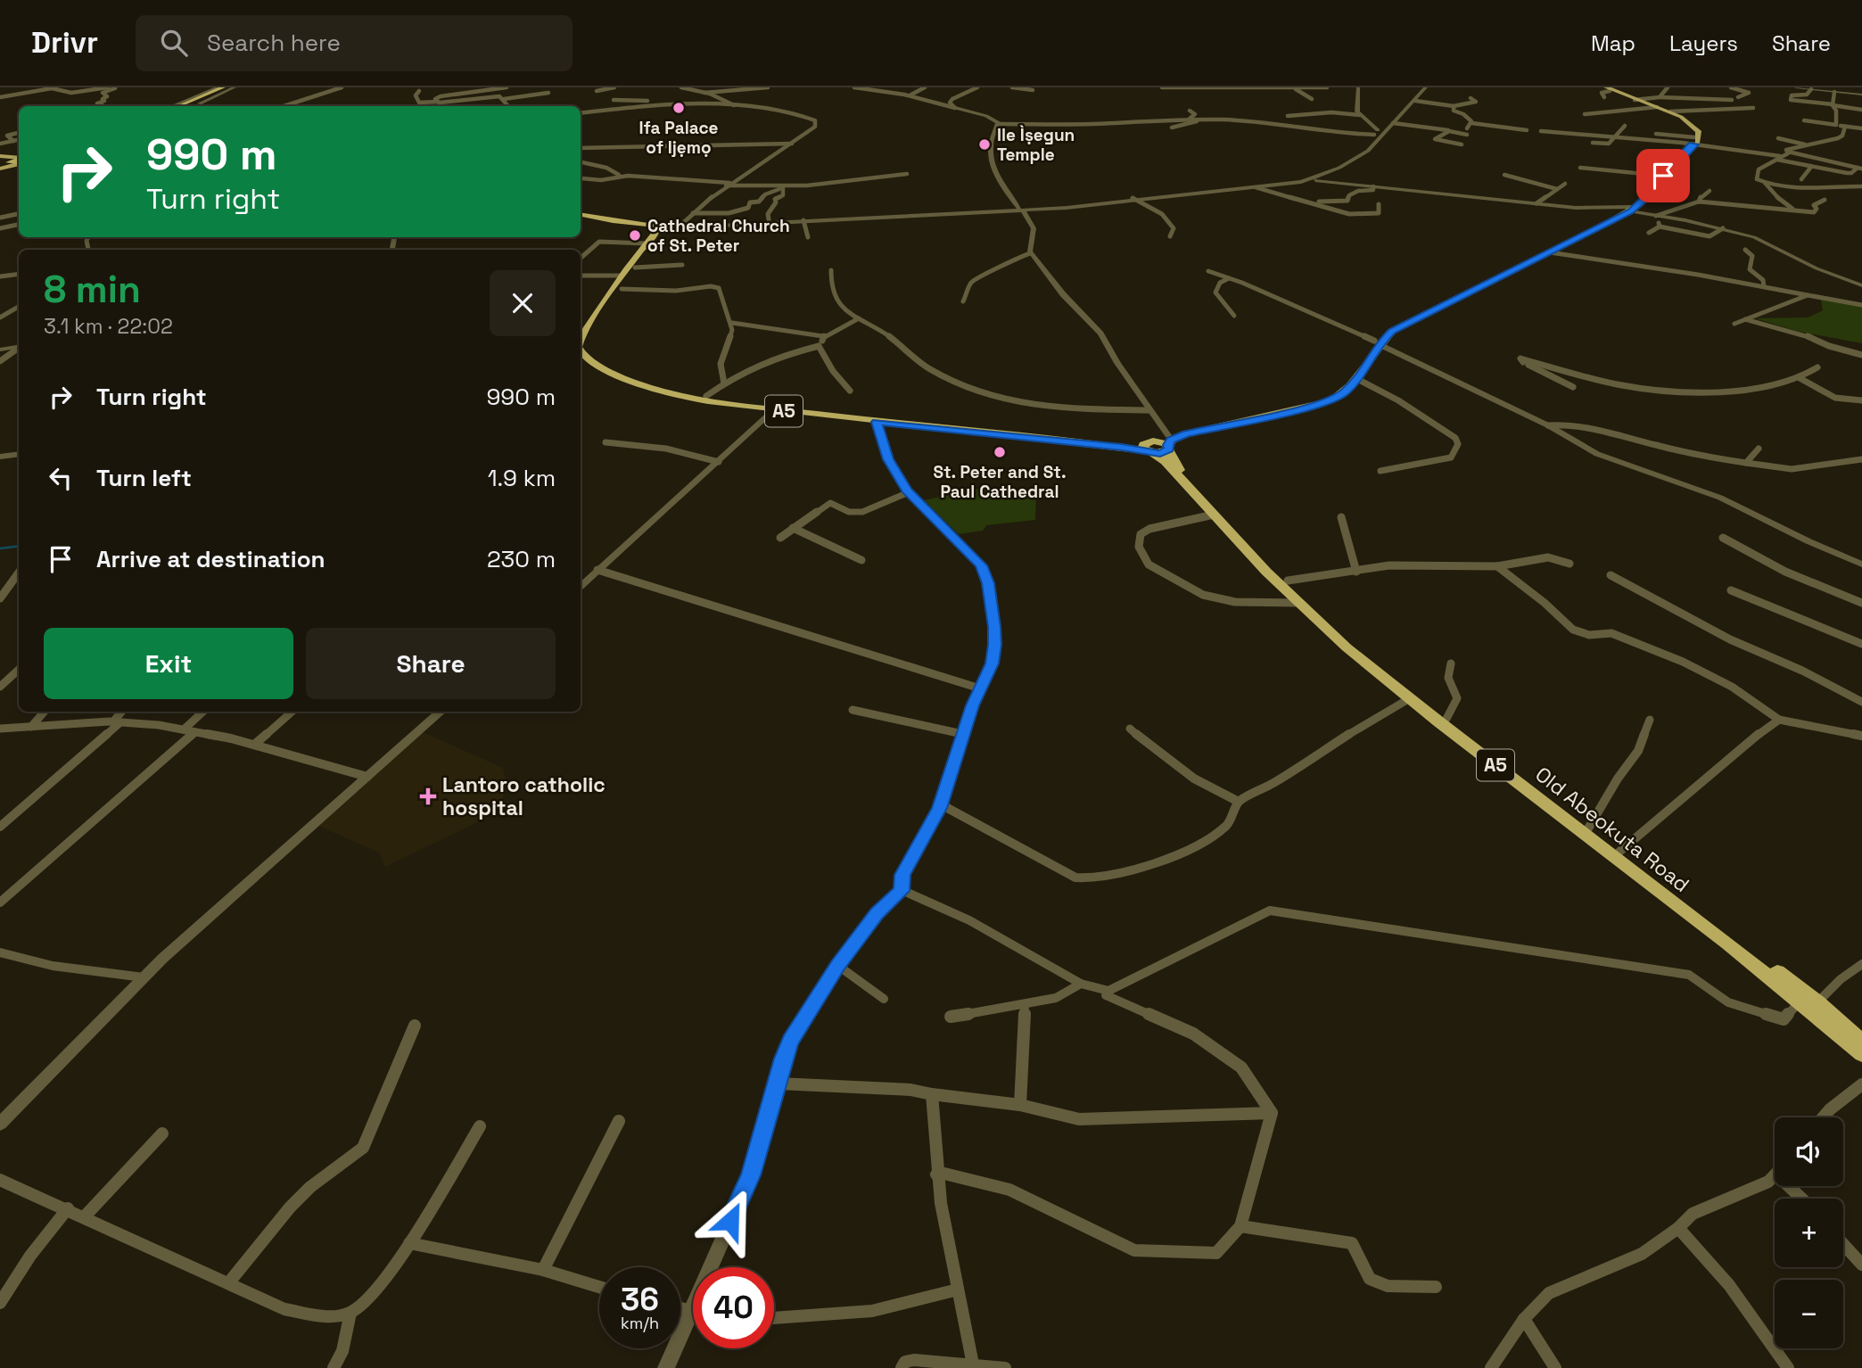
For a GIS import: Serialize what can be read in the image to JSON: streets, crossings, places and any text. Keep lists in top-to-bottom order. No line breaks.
{"streets":{"highway":["A5","Old Abeokuta Road"]},"crossings":[["A5","Old Abeokuta Road"]],"places":{"other":["Ifa Palace of Ijẹmọ","Ile Ìṣegun Temple","Cathedral Church of St. Peter","St. Peter and St. Paul Cathedral"],"health":["Lantoro catholic hospital"]},"page":{"header":"Drivr","search":"Search here","nav":["Map","Layers","Share"],"turn":["990 m","Turn right"],"heading":["8 min","3.1 km · 22:02"],"list":[{"name":"Turn right","value":"990 m"},{"name":"Turn left","value":"1.9 km"},{"name":"Arrive at destination","value":"230 m"}],"buttons":["Exit","Share"],"map_buttons":["+","−"],"speed":"36 km/h","limit":"40"}}
